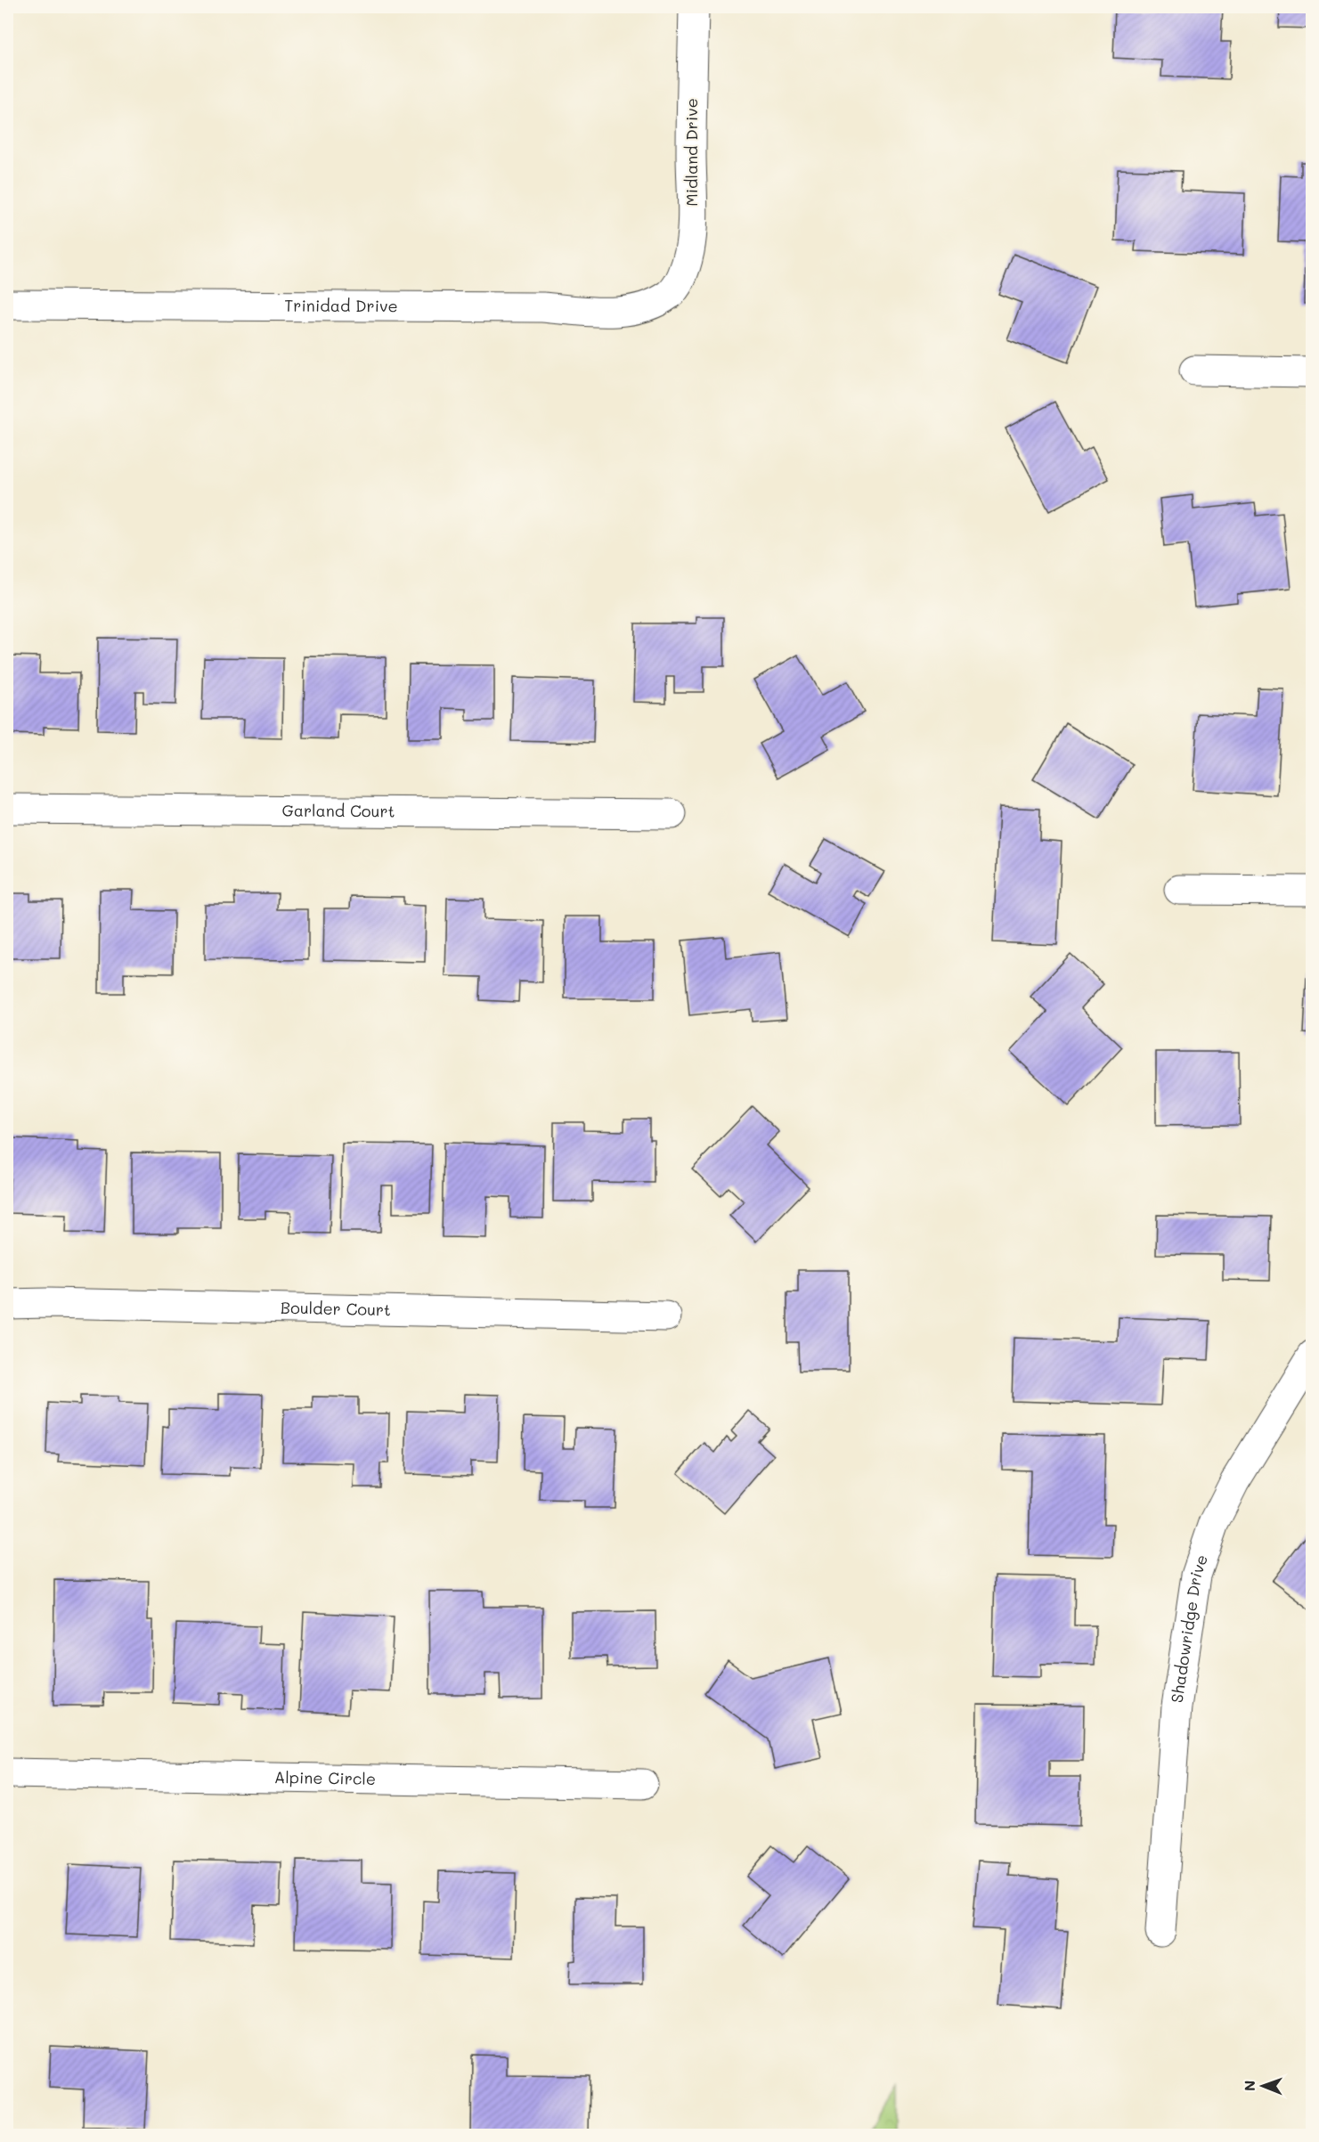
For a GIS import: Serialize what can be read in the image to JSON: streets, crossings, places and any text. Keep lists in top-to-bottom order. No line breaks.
{"streets":{"street":["Midland Drive","Trinidad Drive","Garland Court","Boulder Court","Shadowridge Drive","Alpine Circle"]},"crossings":[["Midland Drive","Trinidad Drive"]],"north":"left"}
